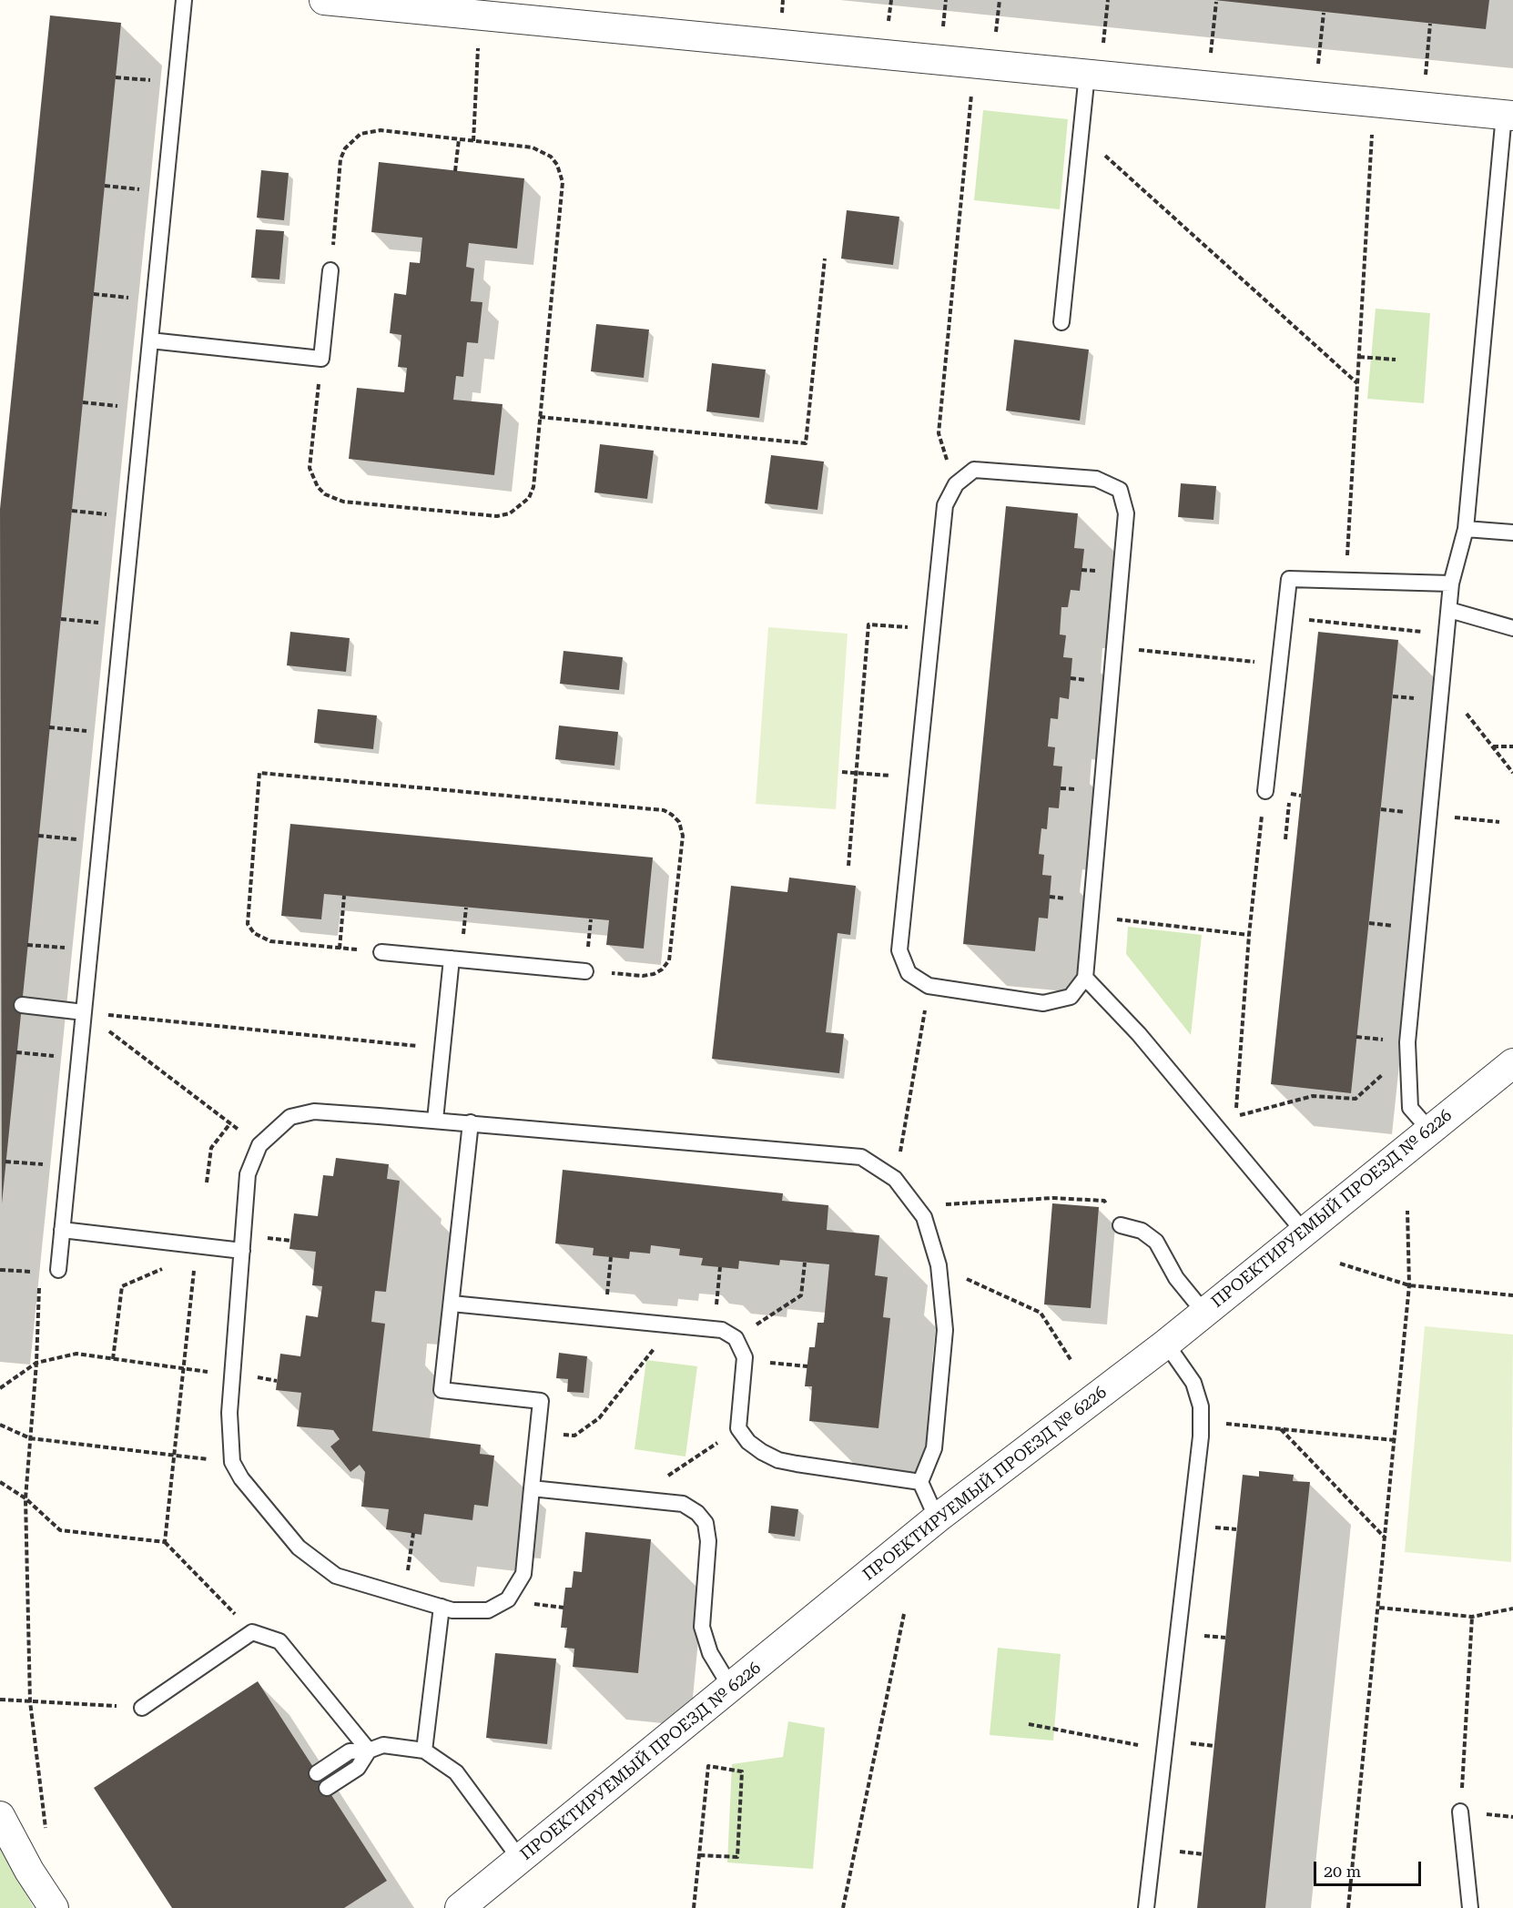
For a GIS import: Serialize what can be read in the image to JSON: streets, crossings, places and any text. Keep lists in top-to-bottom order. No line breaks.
{"streets":{"street":["ПРОЕКТИРУЕМЫЙ ПРОЕЗД № 6226"]},"scale_bar":"20 m"}
